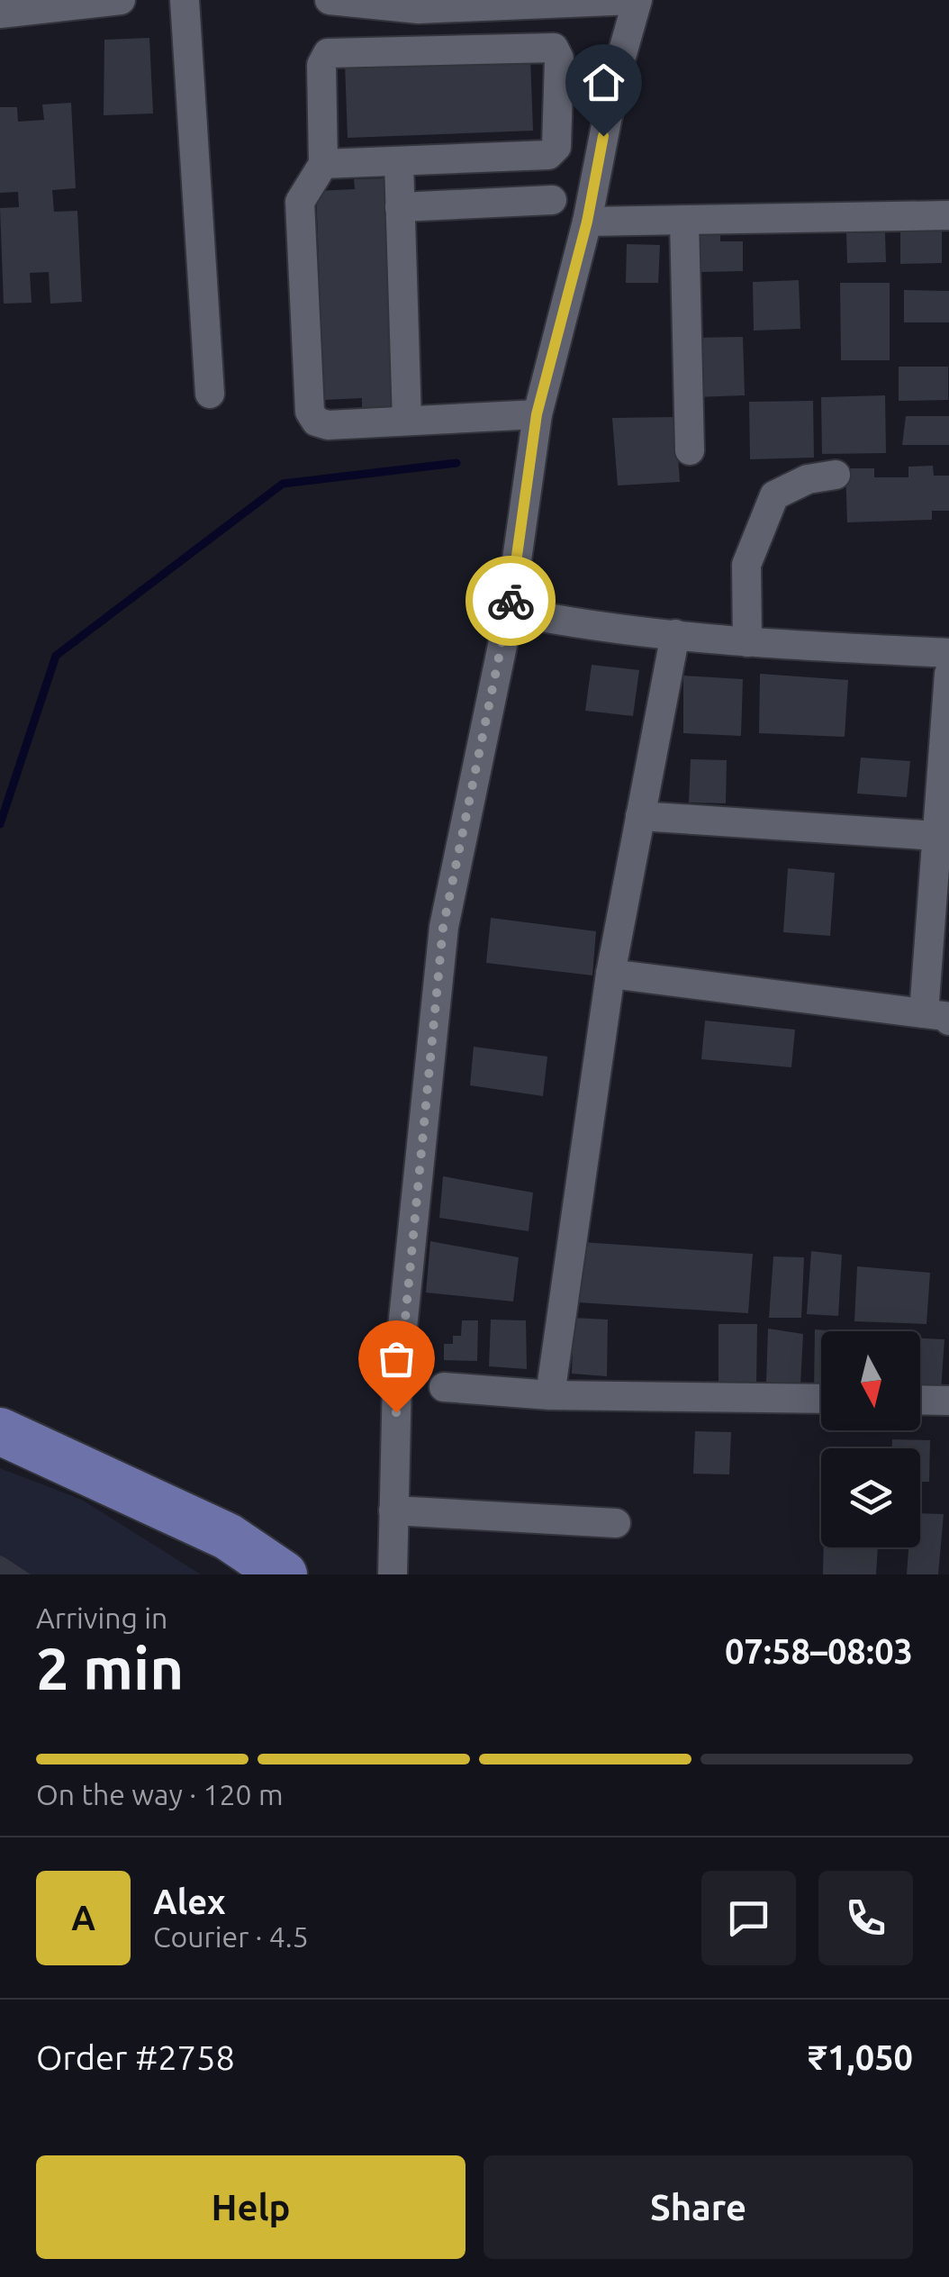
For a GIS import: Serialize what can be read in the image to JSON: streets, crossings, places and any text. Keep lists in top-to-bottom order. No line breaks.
{"north":"bottom","page":{"heading":["2 min","Arriving in","07:58–08:03"],"panel":["Alex","Courier · 4.5","Order #2758","₹1,050"],"bar":"On the way · 120 m","round":"A","buttons":["Help","Share"]}}
